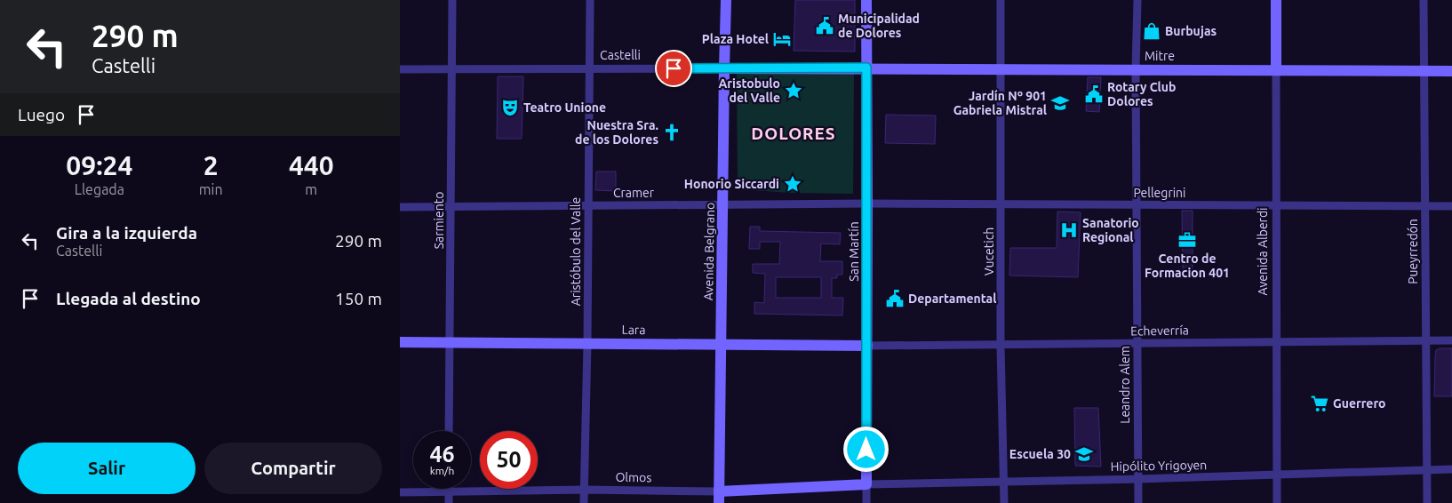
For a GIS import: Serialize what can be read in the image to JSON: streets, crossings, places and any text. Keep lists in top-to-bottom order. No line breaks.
{"streets":{"main road":["Castelli","Mitre","Avenida Belgrano","San Martín","Avenida Alberdi","Lara","Olmos"],"street":["Cramer","Pellegrini","Sarmiento","Aristóbulo del Valle","Vucetich","Pueyrredón","Echeverría","Leandro Alem","Hipólito Yrigoyen"]},"crossings":[["Castelli","Mitre"],["Castelli","Sarmiento"],["Castelli","Aristóbulo del Valle"],["Castelli","Avenida Belgrano"],["Castelli","San Martín"],["Mitre","San Martín"],["Mitre","Vucetich"],["Mitre","Avenida Alberdi"],["Mitre","Pueyrredón"],["Mitre","Leandro Alem"],["Cramer","Pellegrini"],["Cramer","Sarmiento"],["Cramer","Aristóbulo del Valle"],["Cramer","Avenida Belgrano"],["Cramer","San Martín"],["Pellegrini","San Martín"],["Pellegrini","Vucetich"],["Pellegrini","Avenida Alberdi"],["Pellegrini","Pueyrredón"],["Pellegrini","Leandro Alem"],["Sarmiento","Lara"],["Aristóbulo del Valle","Lara"],["Aristóbulo del Valle","Olmos"],["Avenida Belgrano","Lara"],["Avenida Belgrano","Olmos"],["San Martín","Lara"],["San Martín","Echeverría"],["San Martín","Hipólito Yrigoyen"],["San Martín","Olmos"],["Vucetich","Echeverría"],["Vucetich","Hipólito Yrigoyen"],["Avenida Alberdi","Echeverría"],["Avenida Alberdi","Hipólito Yrigoyen"],["Pueyrredón","Echeverría"],["Pueyrredón","Hipólito Yrigoyen"],["Lara","Echeverría"],["Echeverría","Leandro Alem"],["Leandro Alem","Hipólito Yrigoyen"],["Hipólito Yrigoyen","Olmos"]],"districts":["DOLORES"],"places":{"public building":["Municipalidad de Dolores","Rotary Club Dolores","Departamental"],"shop":["Burbujas"],"hotel":["Plaza Hotel"],"place":["Aristobulo del Valle","Honorio Siccardi"],"school or university":["Jardín Nº 901 Gabriela Mistral","Escuela 30"],"theatre":["Teatro Unione"],"church":["Nuestra Sra. de los Dolores"],"hospital":["Sanatorio Regional"],"office":["Centro de Formacion 401"],"supermarket":["Guerrero"]},"page":{"turn":["290 m","Castelli"],"then":"Luego","eta":["09:24","Llegada","2","min","440","m"],"list":[{"name":"Gira a la izquierda","note":"Castelli","value":"290 m"},{"name":"Llegada al destino","value":"150 m"}],"speed":"46 km/h","limit":"50","buttons":["Salir","Compartir"]}}
